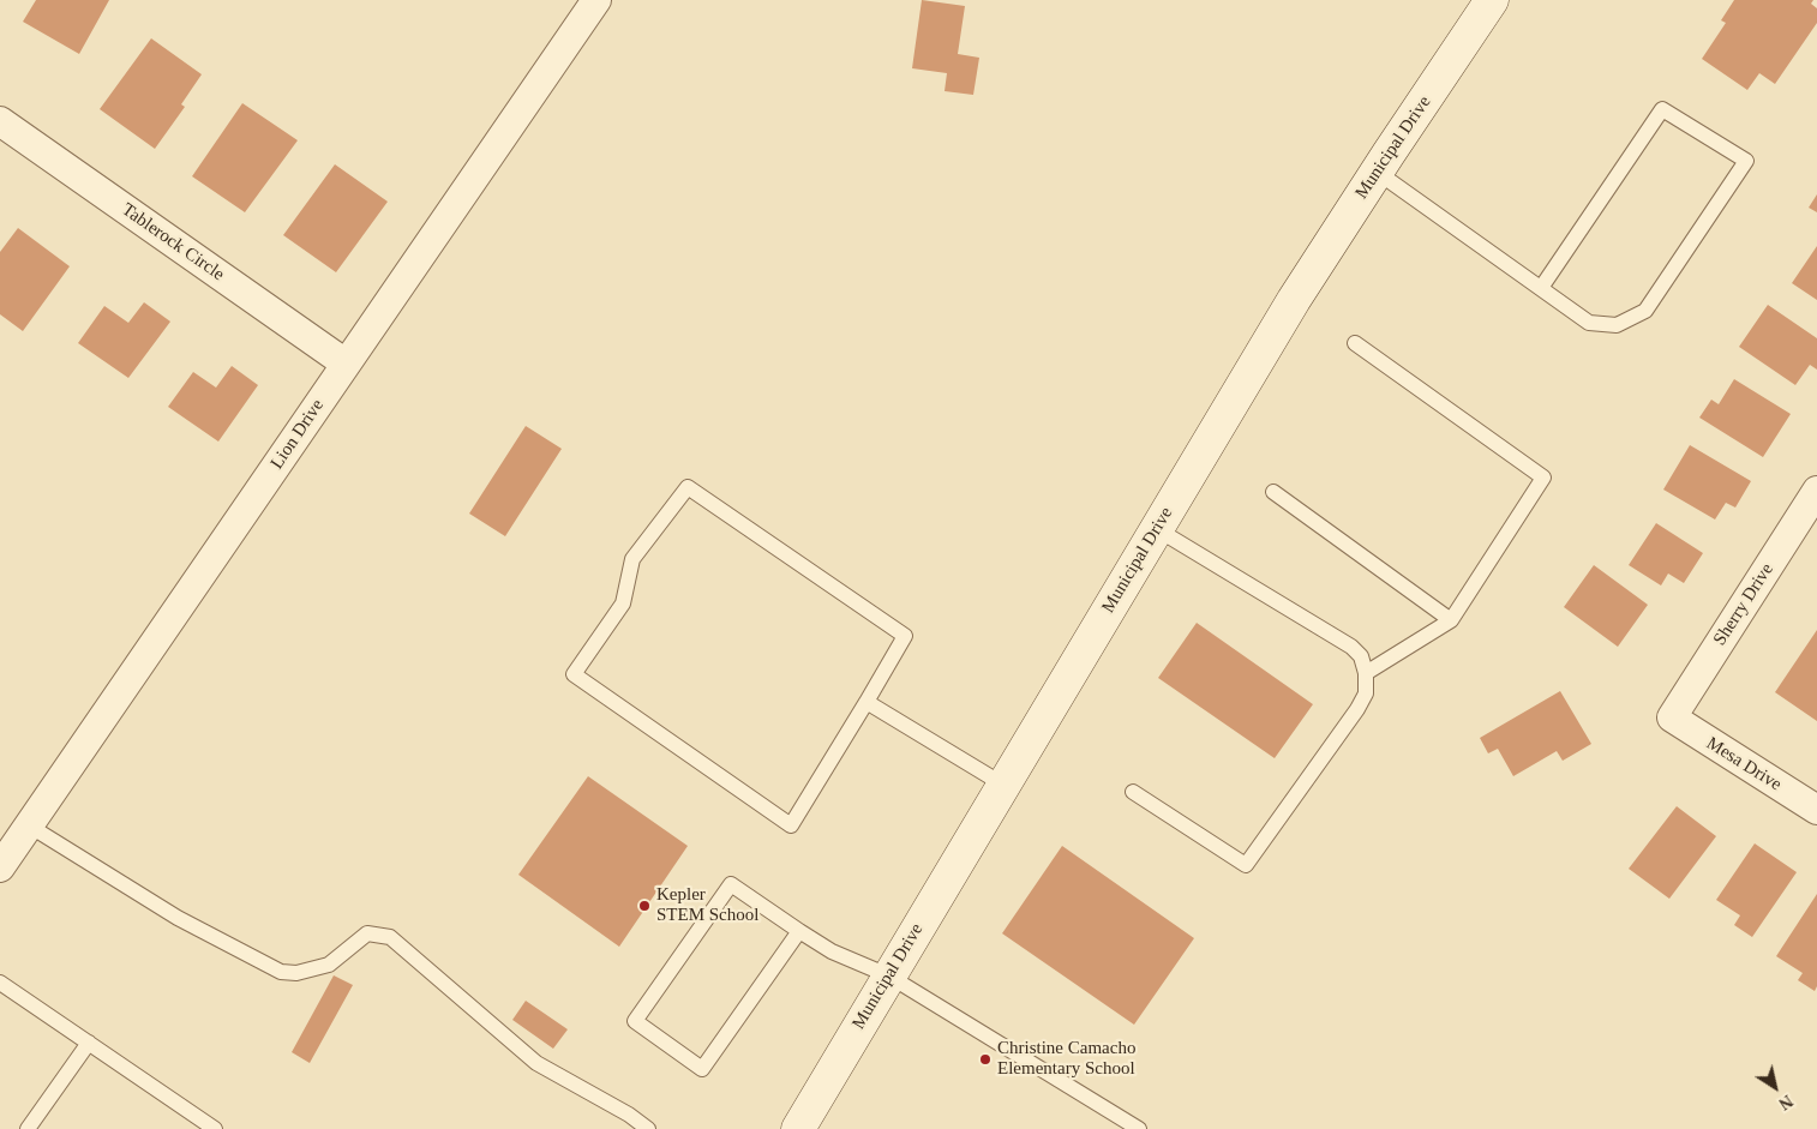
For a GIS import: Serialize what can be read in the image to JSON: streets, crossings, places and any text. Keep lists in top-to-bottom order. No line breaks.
{"streets":{"street":["Municipal Drive","Tablerock Circle","Lion Drive","Sherry Drive","Mesa Drive"]},"crossings":[["Tablerock Circle","Lion Drive"],["Sherry Drive","Mesa Drive"]],"places":["Kepler STEM School","Christine Camacho Elementary School"],"north":"bottom right"}
